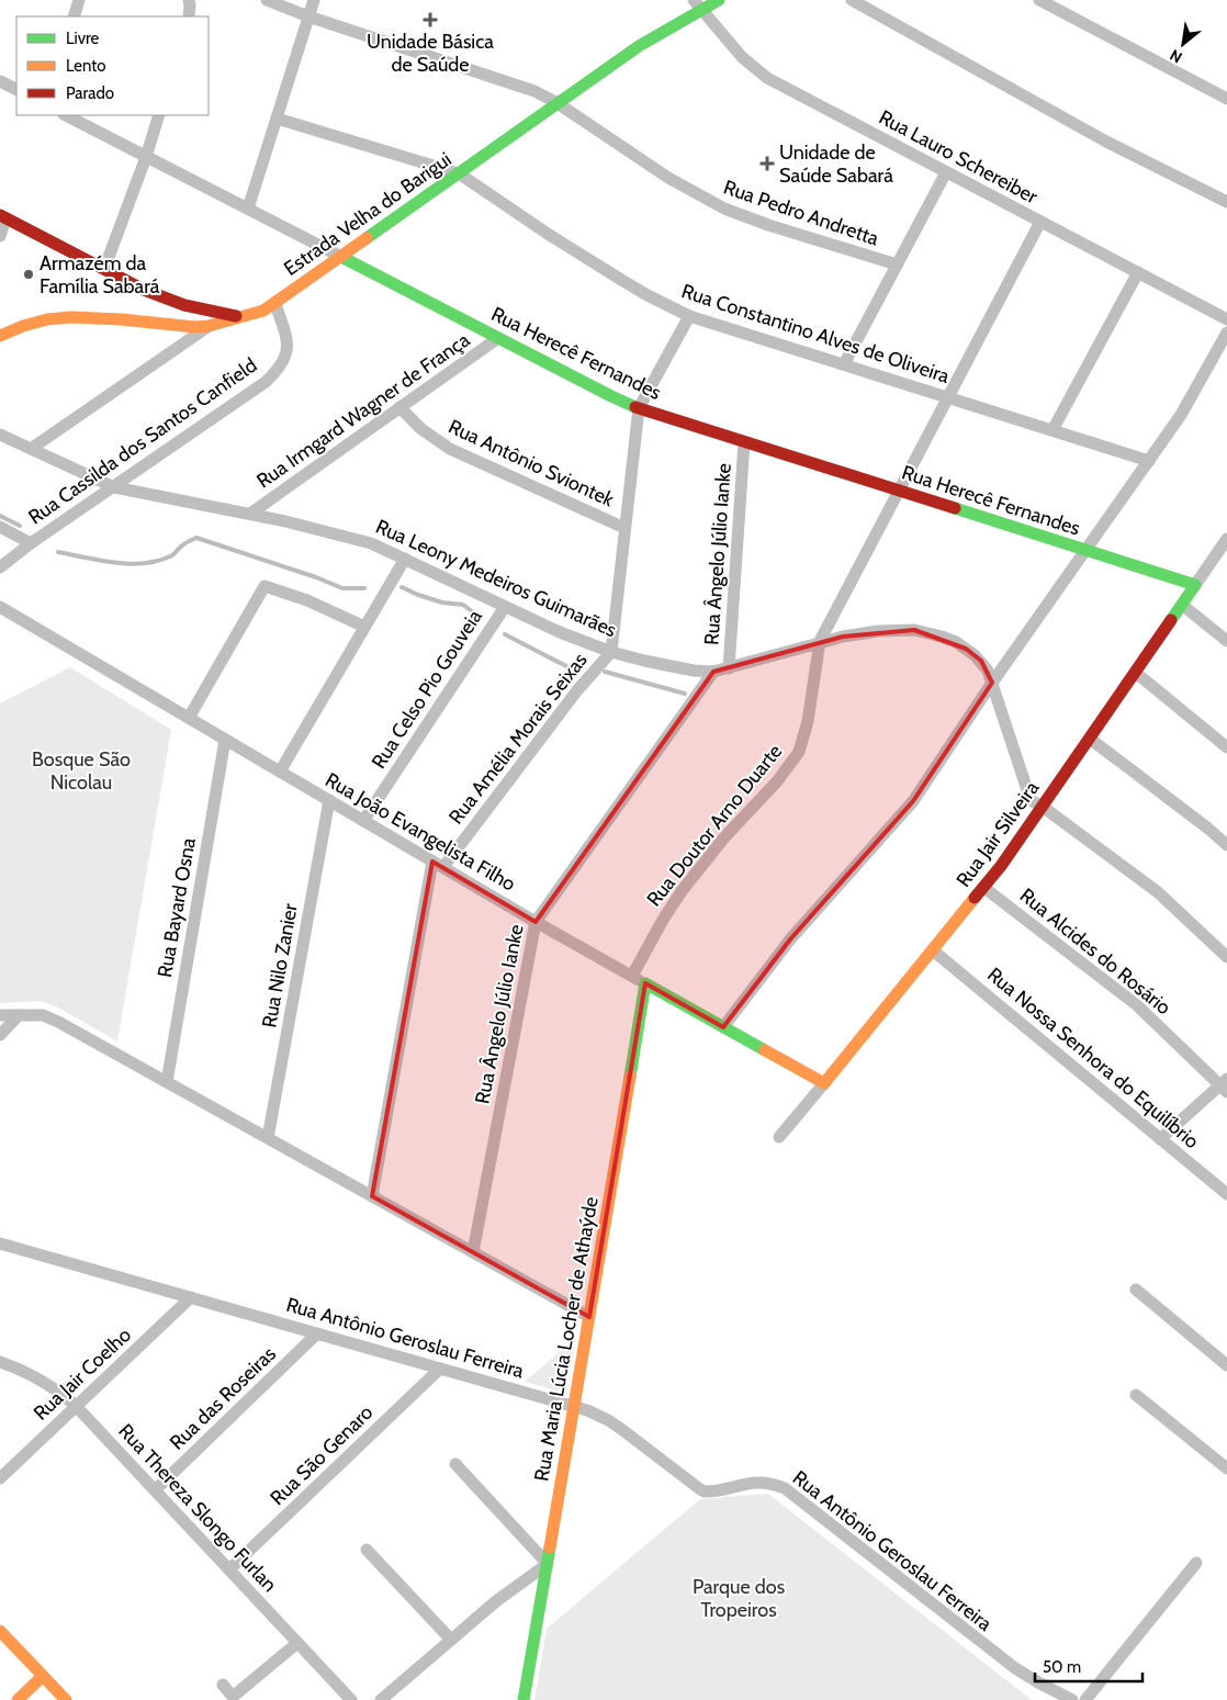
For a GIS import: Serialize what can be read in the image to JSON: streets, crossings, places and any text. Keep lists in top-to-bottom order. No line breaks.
{"streets":{"street":["Rua Lauro Schereiber","Rua Pedro Andretta","Estrada Velha do Barigui","Rua Constantino Alves de Oliveira","Rua Herecê Fernandes","Rua Irmgard Wagner de França","Rua Cassilda dos Santos Canfield","Rua Antônio Sviontek","Rua Ângelo Júlio Ianke","Rua Leony Medeiros Guimarães","Rua Celso Pio Gouveia","Rua Amélia Morais Seixas","Rua Doutor Arno Duarte","Rua João Evangelista Filho","Rua Jair Silveira","Rua Bayard Osna","Rua Alcides do Rosário","Rua Nilo Zanier","Rua Nossa Senhora do Equilíbrio","Rua Antônio Geroslau Ferreira","Rua Maria Lúcia Locher de Athaýde","Rua Jair Coelho","Rua das Roseiras","Rua São Genaro","Rua Thereza Slongo Furlan"]},"crossings":[["Rua Lauro Schereiber","Estrada Velha do Barigui"],["Rua Lauro Schereiber","Rua Doutor Arno Duarte"],["Rua Pedro Andretta","Estrada Velha do Barigui"],["Estrada Velha do Barigui","Rua Constantino Alves de Oliveira"],["Estrada Velha do Barigui","Rua Herecê Fernandes"],["Estrada Velha do Barigui","Rua Cassilda dos Santos Canfield"],["Rua Constantino Alves de Oliveira","Rua Amélia Morais Seixas"],["Rua Constantino Alves de Oliveira","Rua Doutor Arno Duarte"],["Rua Herecê Fernandes","Rua Irmgard Wagner de França"],["Rua Herecê Fernandes","Rua Ângelo Júlio Ianke"],["Rua Herecê Fernandes","Rua Amélia Morais Seixas"],["Rua Herecê Fernandes","Rua Doutor Arno Duarte"],["Rua Herecê Fernandes","Rua Jair Silveira"],["Rua Irmgard Wagner de França","Rua Antônio Sviontek"],["Rua Irmgard Wagner de França","Rua Leony Medeiros Guimarães"],["Rua Cassilda dos Santos Canfield","Rua Leony Medeiros Guimarães"],["Rua Antônio Sviontek","Rua Amélia Morais Seixas"],["Rua Ângelo Júlio Ianke","Rua Leony Medeiros Guimarães"],["Rua Ângelo Júlio Ianke","Rua João Evangelista Filho"],["Rua Leony Medeiros Guimarães","Rua Celso Pio Gouveia"],["Rua Leony Medeiros Guimarães","Rua Amélia Morais Seixas"],["Rua Leony Medeiros Guimarães","Rua Doutor Arno Duarte"],["Rua Leony Medeiros Guimarães","Rua Jair Silveira"],["Rua Celso Pio Gouveia","Rua João Evangelista Filho"],["Rua Amélia Morais Seixas","Rua João Evangelista Filho"],["Rua Doutor Arno Duarte","Rua João Evangelista Filho"],["Rua João Evangelista Filho","Rua Jair Silveira"],["Rua João Evangelista Filho","Rua Bayard Osna"],["Rua João Evangelista Filho","Rua Nilo Zanier"],["Rua João Evangelista Filho","Rua Maria Lúcia Locher de Athaýde"],["Rua Jair Silveira","Rua Alcides do Rosário"],["Rua Jair Silveira","Rua Nossa Senhora do Equilíbrio"],["Rua Antônio Geroslau Ferreira","Rua Maria Lúcia Locher de Athaýde"],["Rua Antônio Geroslau Ferreira","Rua Jair Coelho"],["Rua Antônio Geroslau Ferreira","Rua das Roseiras"],["Rua Antônio Geroslau Ferreira","Rua São Genaro"],["Rua Jair Coelho","Rua Thereza Slongo Furlan"],["Rua das Roseiras","Rua Thereza Slongo Furlan"],["Rua São Genaro","Rua Thereza Slongo Furlan"]],"parks":["Bosque São Nicolau","Parque dos Tropeiros"],"places":{"health":["Unidade Básica de Saúde","Unidade de Saúde Sabará"],"other":["Armazém da Família Sabará"]},"legend":["Livre","Lento","Parado"],"scale_bar":"50 m","north":"bottom left"}
